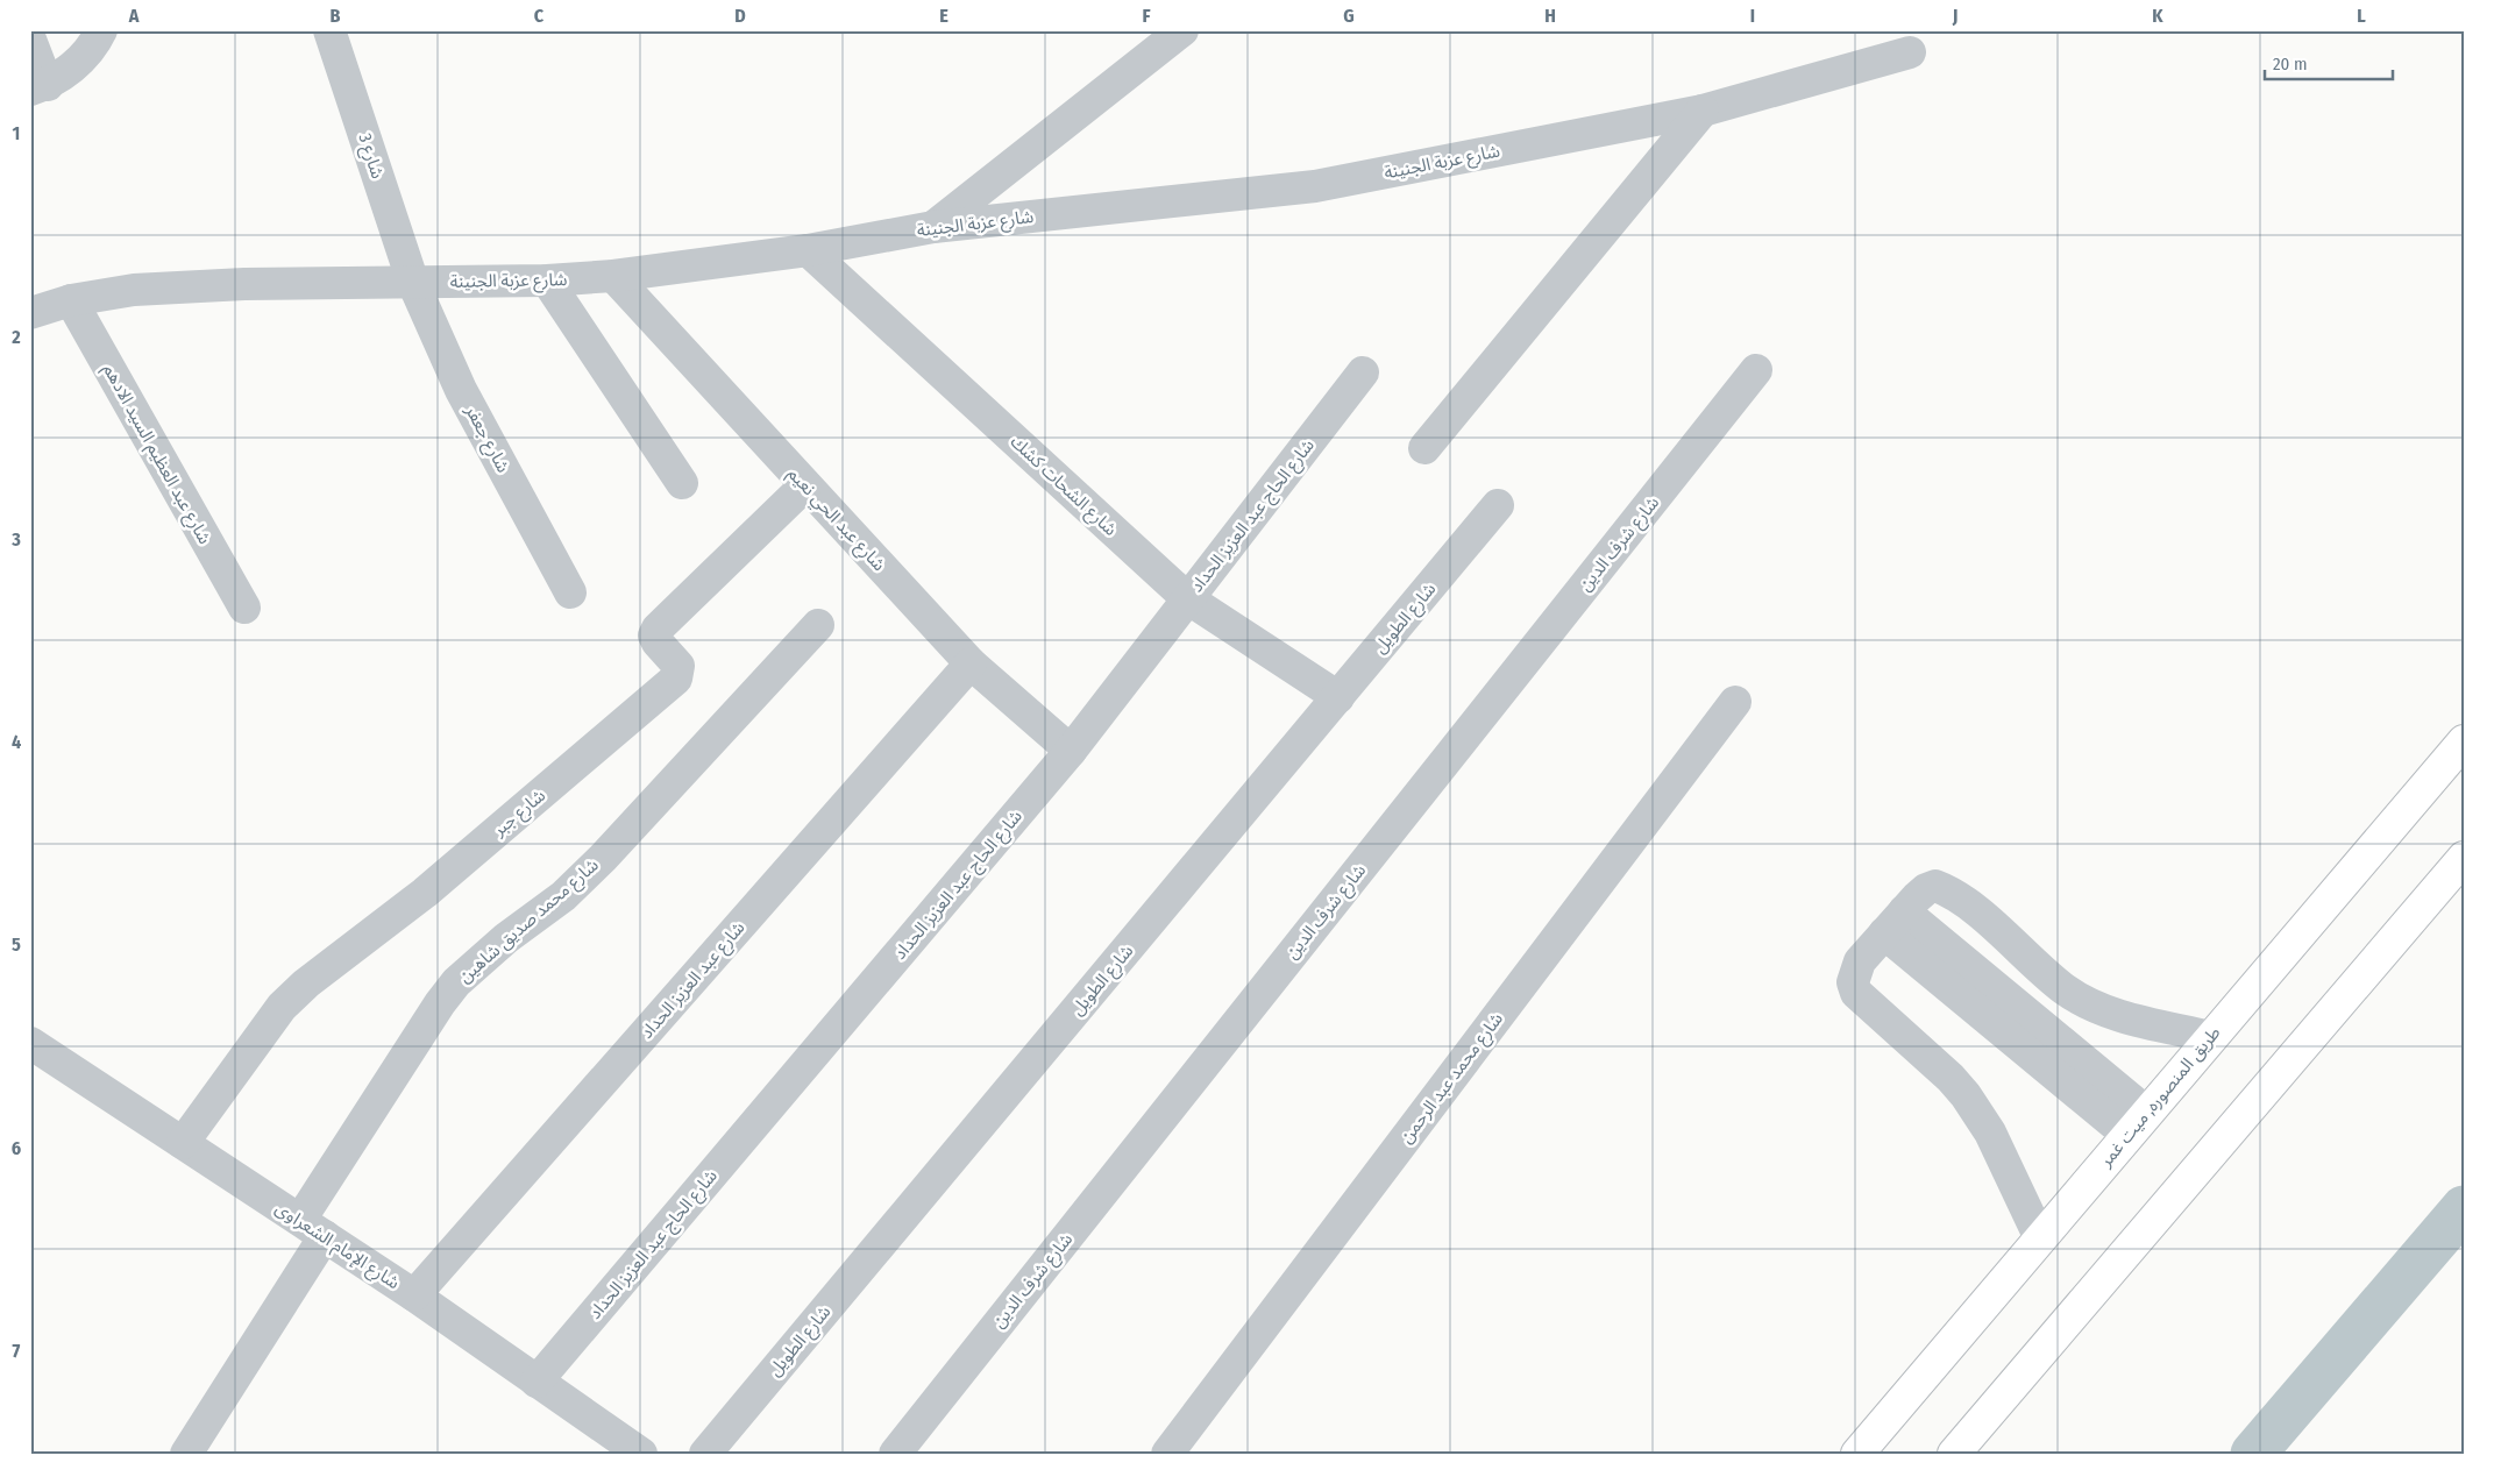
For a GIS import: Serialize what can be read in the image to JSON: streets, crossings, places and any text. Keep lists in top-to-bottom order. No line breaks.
{"streets":{"highway":["طريق المنصوره, ميت غمر"],"street":["شارع 3","شارع عزبة الجنينة","شارع جعفر","شارع عبد العظيم السيد الادهم","شارع الشحات كشك","شارع الحاج عبد العزيز الحداد","شارع عبد الحي نعيم","شارع شرف الدين","شارع الطويل","شارع جبر","شارع محمد صديق شاهين","شارع عبد العزيز الحداد","شارع محمد عبد الرحمن","شارع الإمام الشعراوى"]},"crossings":[["شارع 3","شارع عزبة الجنينة"],["شارع 3","شارع جعفر"],["شارع عزبة الجنينة","شارع جعفر"],["شارع عزبة الجنينة","شارع عبد العظيم السيد الادهم"],["شارع عزبة الجنينة","شارع الشحات كشك"],["شارع عزبة الجنينة","شارع عبد الحي نعيم"],["شارع الشحات كشك","شارع الحاج عبد العزيز الحداد"],["شارع الشحات كشك","شارع الطويل"],["شارع الحاج عبد العزيز الحداد","شارع عبد الحي نعيم"],["شارع الحاج عبد العزيز الحداد","شارع الإمام الشعراوى"],["شارع عبد الحي نعيم","شارع جبر"],["شارع عبد الحي نعيم","شارع عبد العزيز الحداد"],["شارع جبر","شارع الإمام الشعراوى"],["شارع محمد صديق شاهين","شارع الإمام الشعراوى"],["شارع عبد العزيز الحداد","شارع الإمام الشعراوى"]],"scale_bar":"20 m","grid":{"columns":["A","B","C","D","E","F","G","H","I","J","K","L"],"rows":["1","2","3","4","5","6","7"]}}
